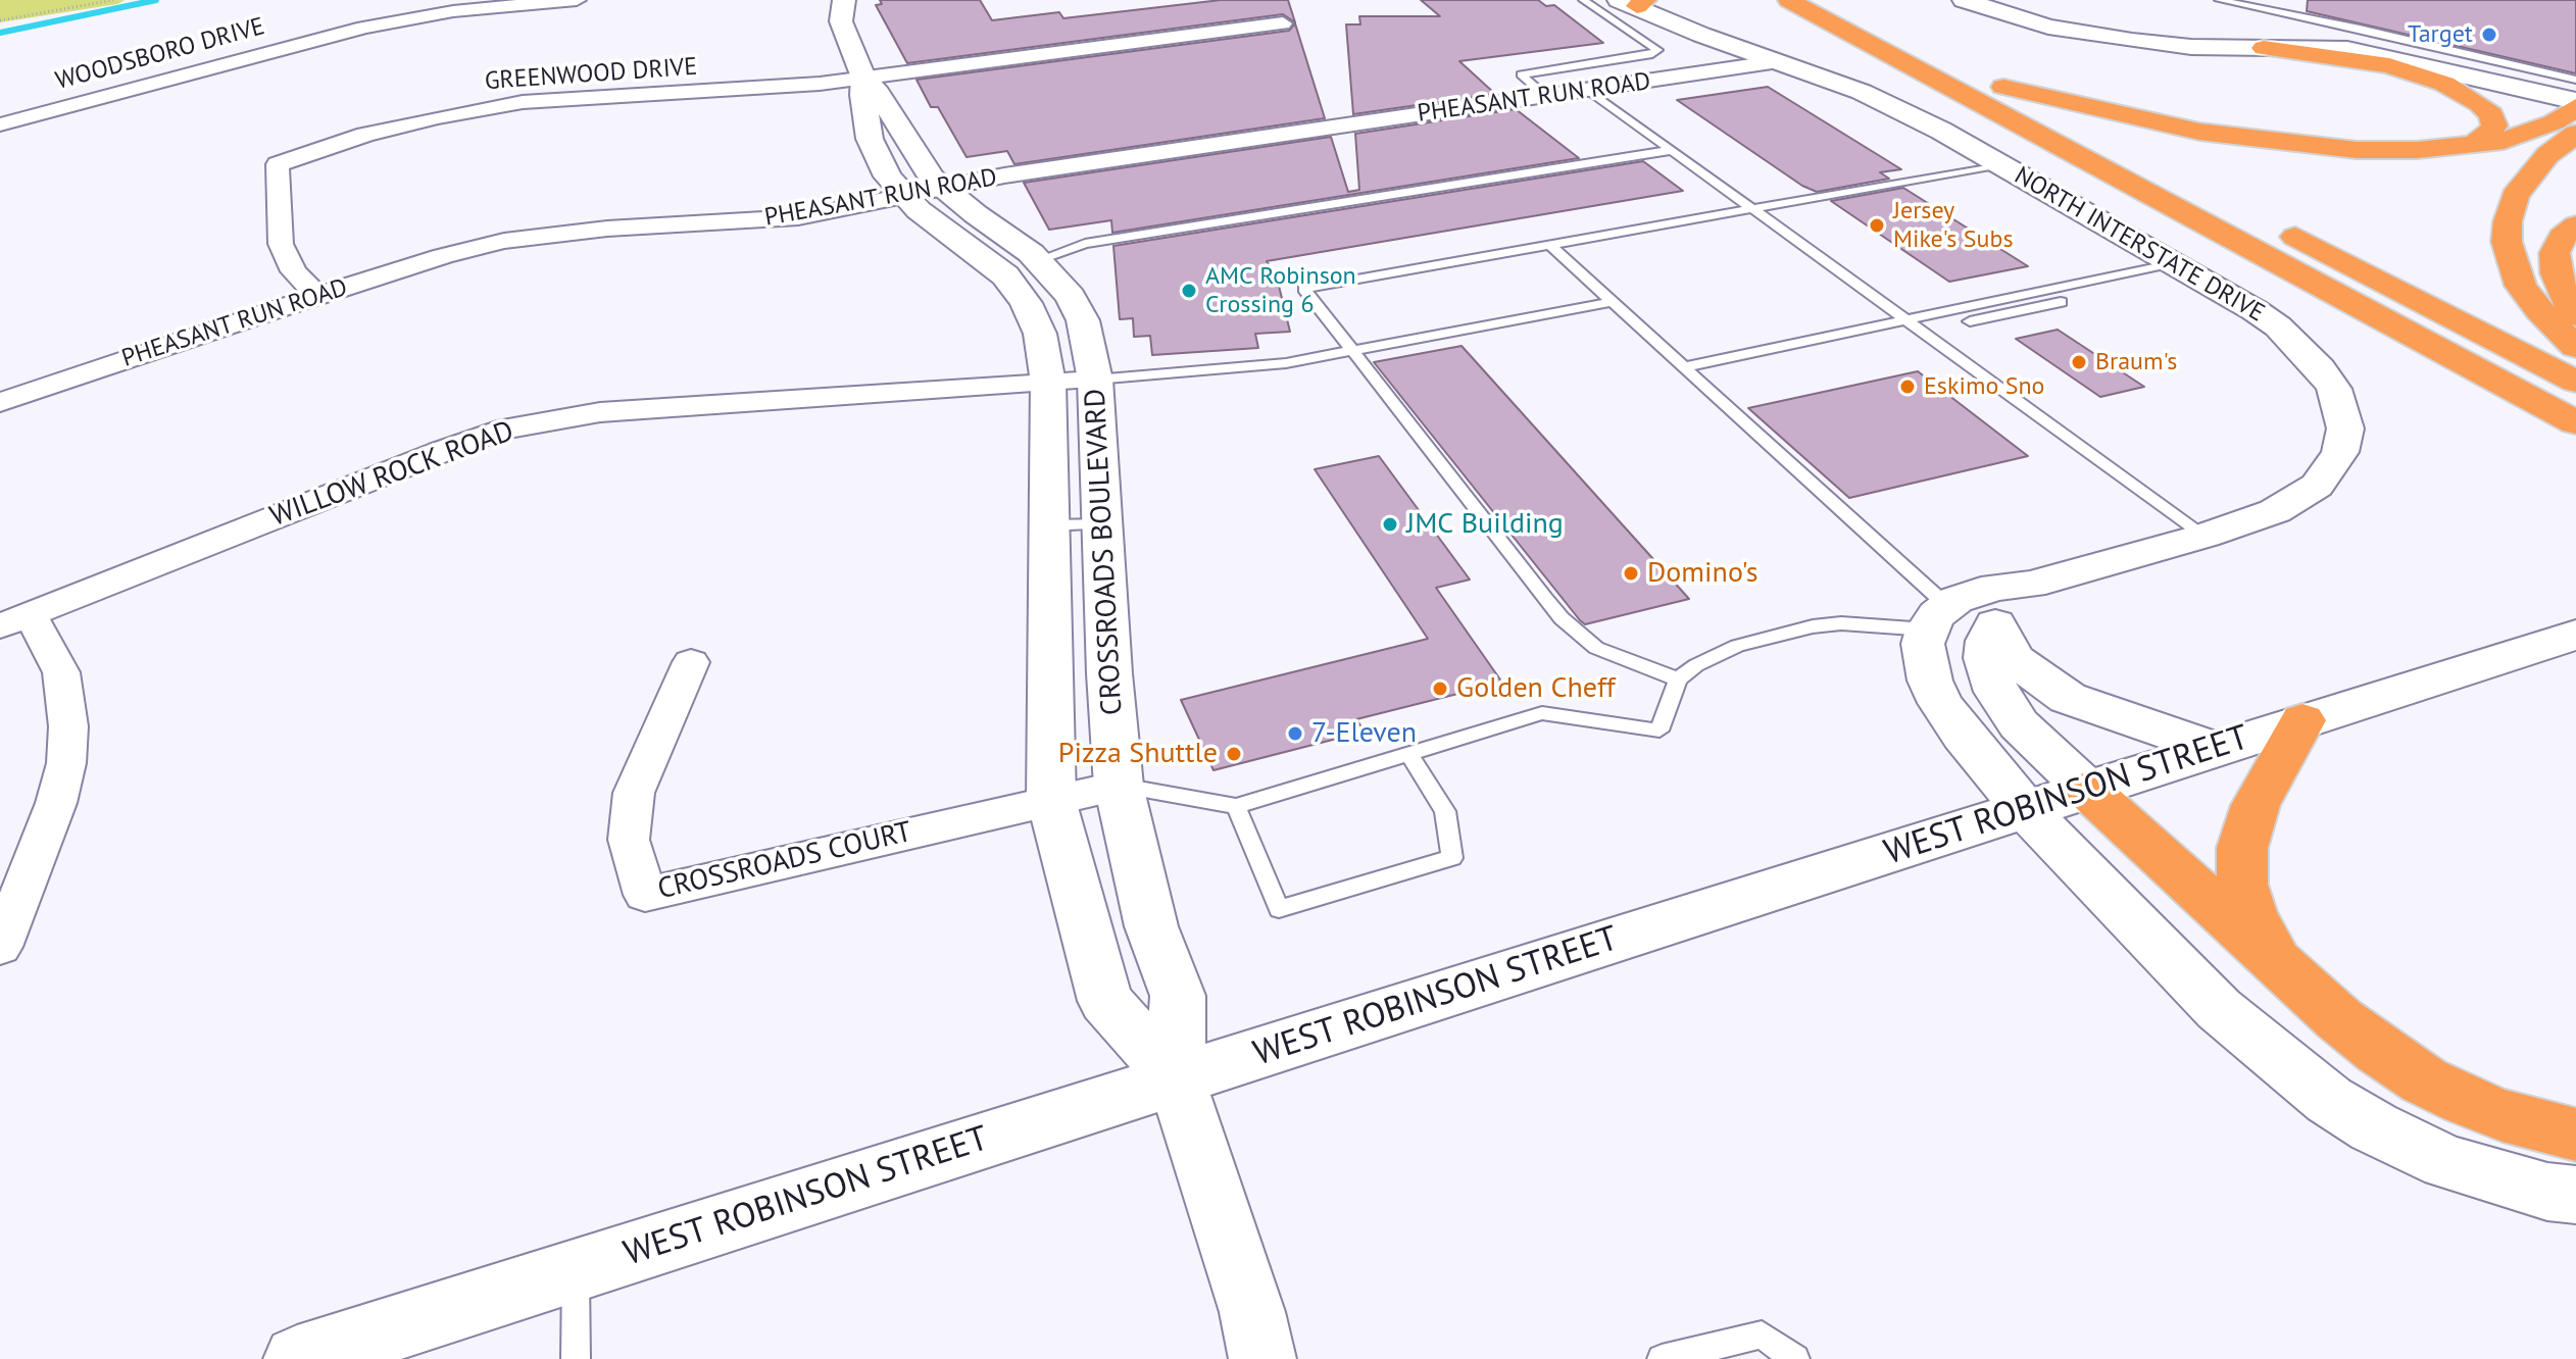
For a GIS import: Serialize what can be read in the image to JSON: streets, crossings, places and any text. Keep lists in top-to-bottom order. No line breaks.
{"streets":{"main road":["NORTH INTERSTATE DRIVE","CROSSROADS BOULEVARD","WEST ROBINSON STREET"],"street":["WOODSBORO DRIVE","GREENWOOD DRIVE","PHEASANT RUN ROAD","WILLOW ROCK ROAD","CROSSROADS COURT"]},"crossings":[["GREENWOOD DRIVE","PHEASANT RUN ROAD"],["GREENWOOD DRIVE","CROSSROADS BOULEVARD"],["PHEASANT RUN ROAD","NORTH INTERSTATE DRIVE"],["PHEASANT RUN ROAD","CROSSROADS BOULEVARD"],["WILLOW ROCK ROAD","CROSSROADS BOULEVARD"],["CROSSROADS BOULEVARD","WEST ROBINSON STREET"],["CROSSROADS BOULEVARD","CROSSROADS COURT"]],"places":["Target","Jersey Mike's Subs","AMC Robinson Crossing 6","Braum's","Eskimo Sno","JMC Building","Domino's","Golden Cheff","7-Eleven","Pizza Shuttle"]}
